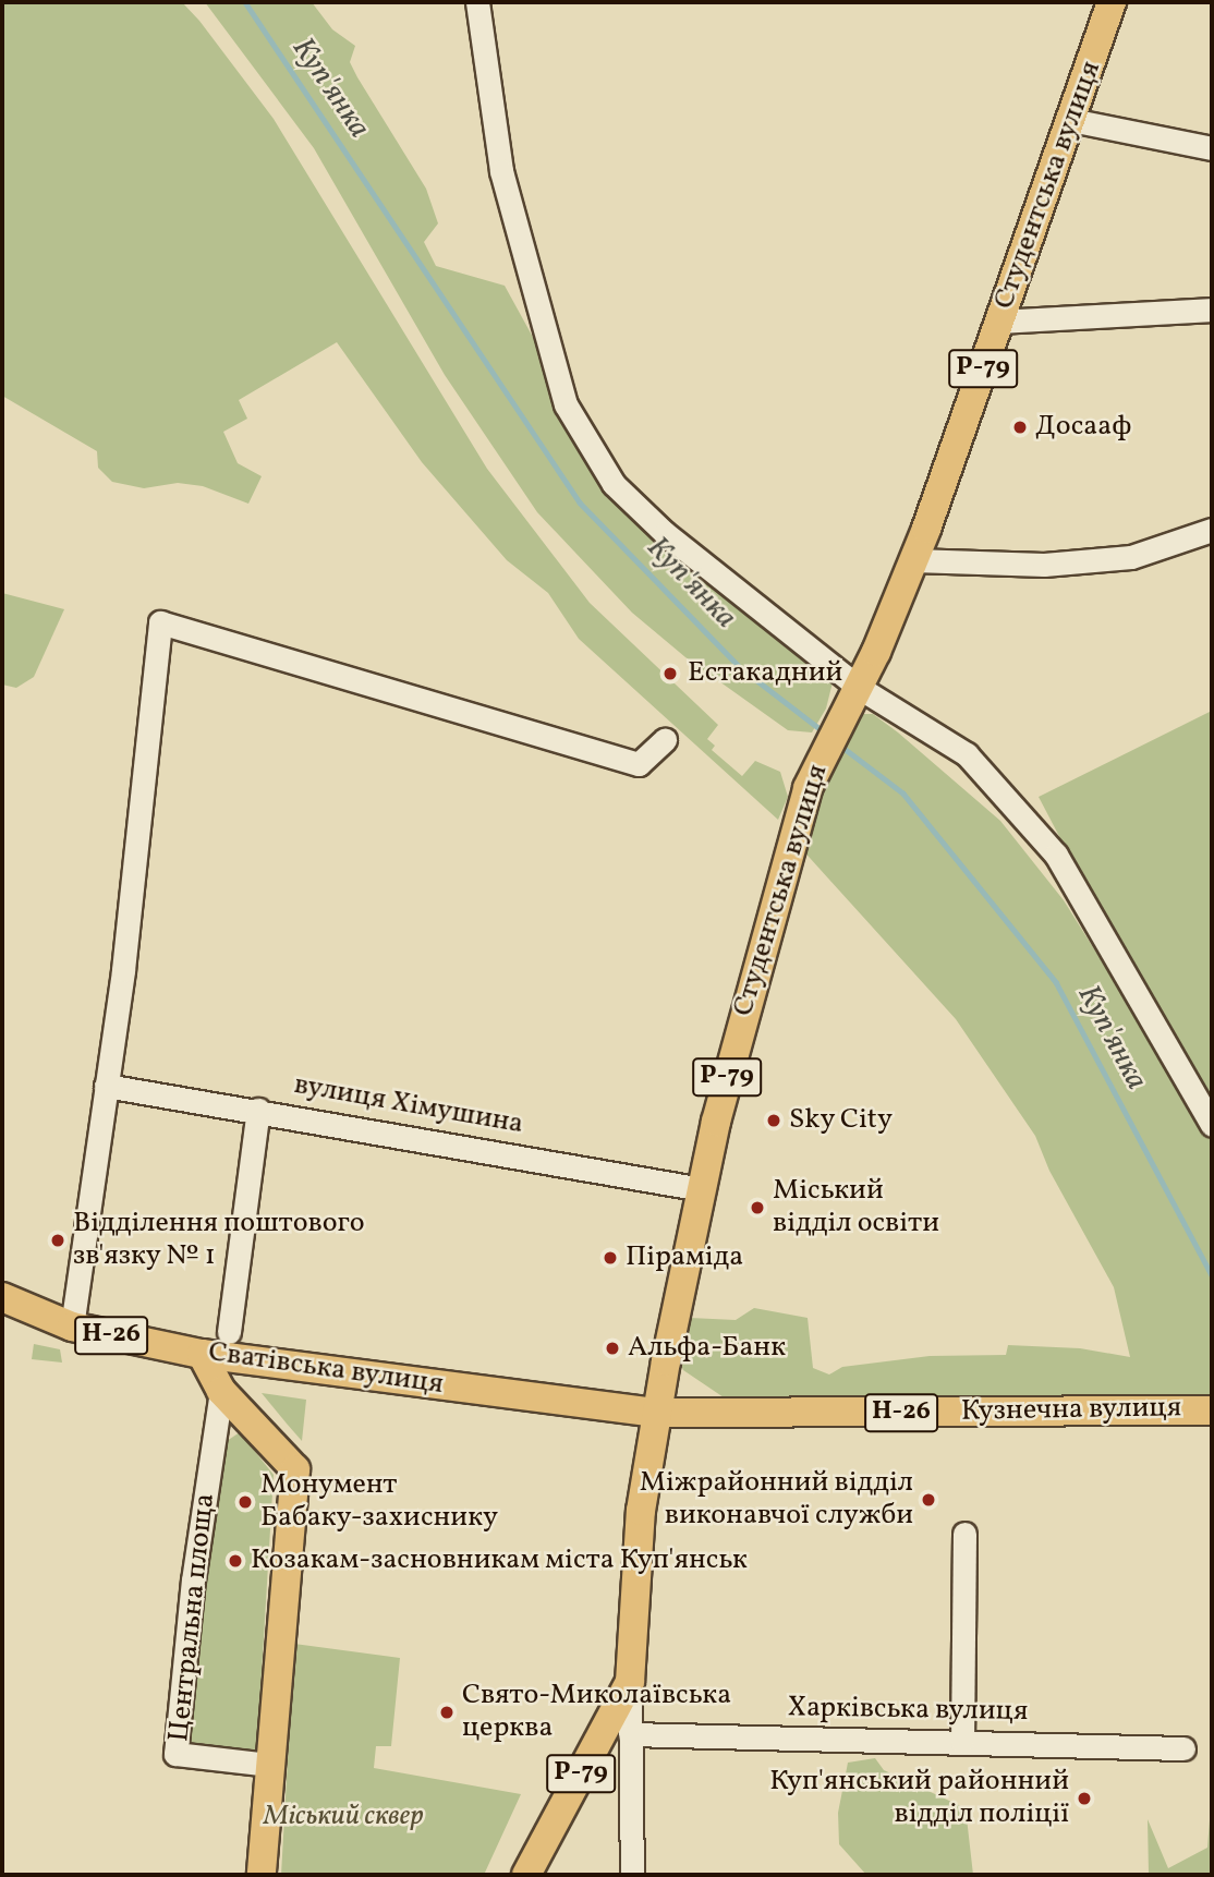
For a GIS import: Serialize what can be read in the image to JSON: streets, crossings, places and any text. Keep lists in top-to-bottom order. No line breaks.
{"streets":{"main road":["Студентська вулиця","Р-79","Н-26","Сватівська вулиця","Кузнечна вулиця"],"street":["вулиця Хімушина","Центральна площа","Харківська вулиця"]},"crossings":[["Студентська вулиця","Р-79"],["Студентська вулиця","вулиця Хімушина"],["Студентська вулиця","Сватівська вулиця"],["Студентська вулиця","Кузнечна вулиця"],["Р-79","Сватівська вулиця"],["Р-79","Кузнечна вулиця"],["Сватівська вулиця","Кузнечна вулиця"]],"water":["Куп'янка"],"parks":["Міський сквер"],"places":["Досааф","Естакадний","Sky City","Міський відділ освіти","Відділення поштового зв'язку № 1","Піраміда","Альфа-Банк","Міжрайонний відділ виконавчої служби","Монумент Бабаку-захиснику","Козакам-засновникам міста Куп'янськ","Свято-Миколаївська церква","Куп'янський районний відділ поліції"]}
